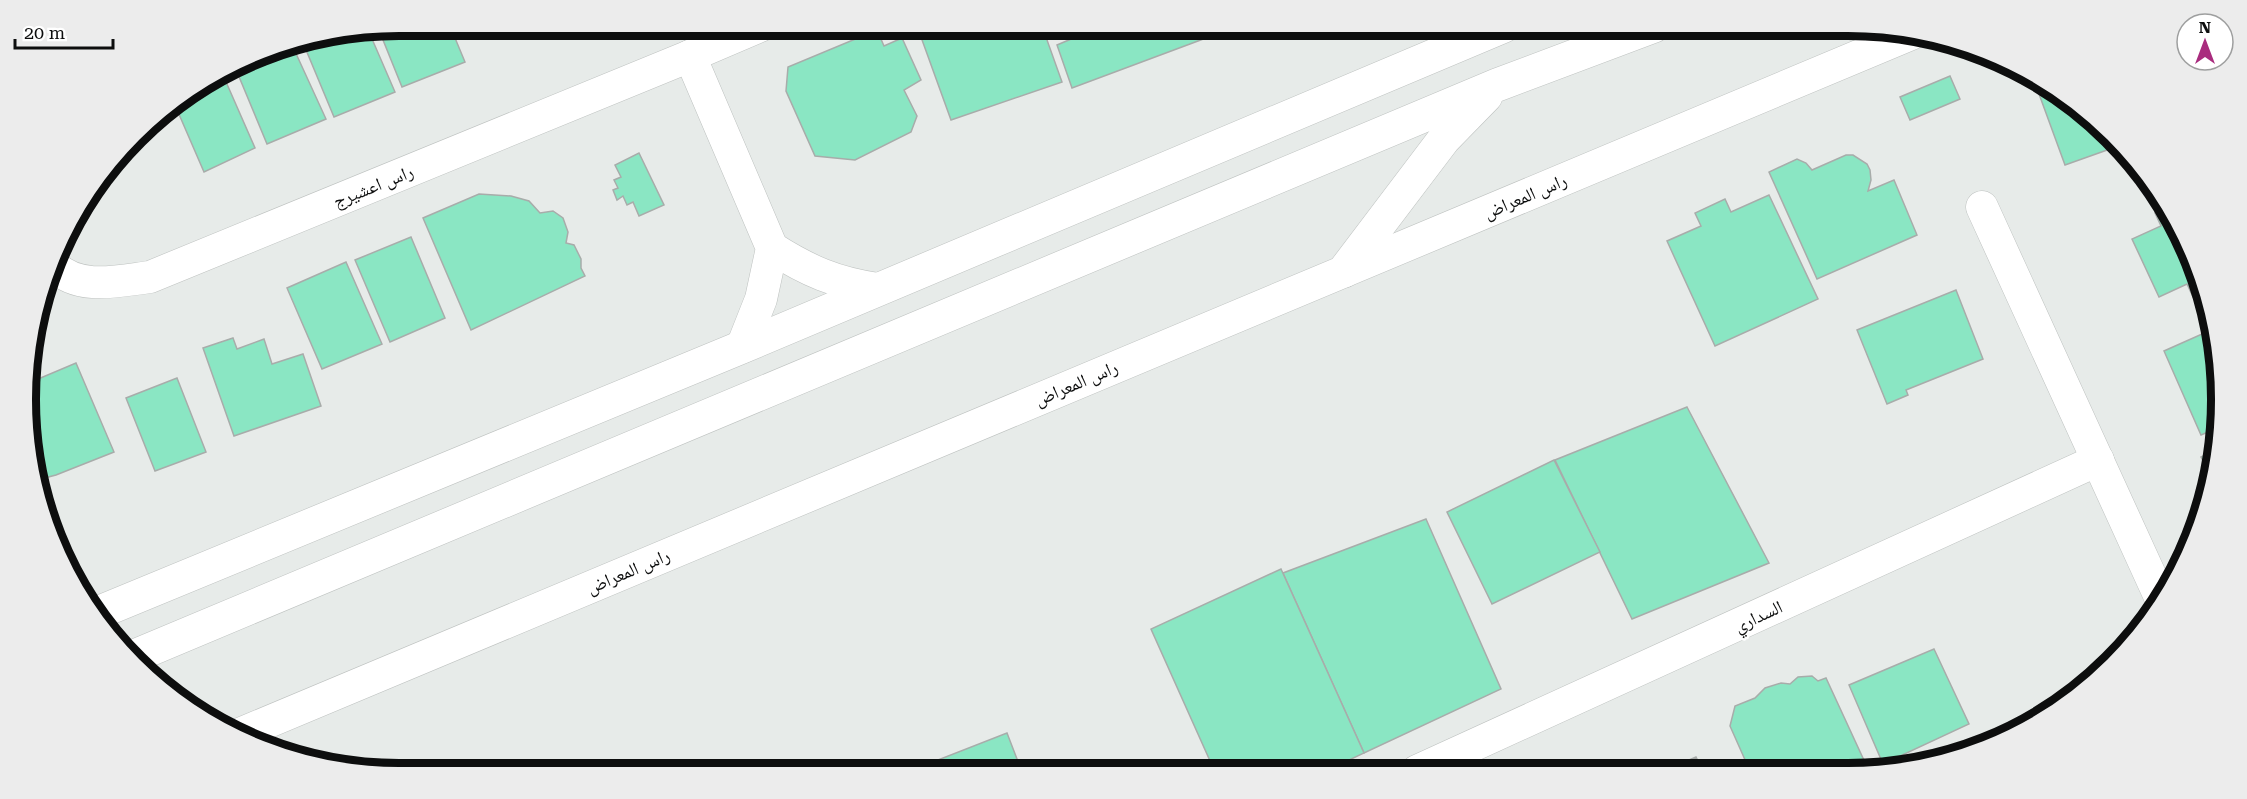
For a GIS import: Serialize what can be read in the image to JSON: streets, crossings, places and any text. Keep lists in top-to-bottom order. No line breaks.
{"streets":{"street":["راس اعشيرج","راس المعراض","السداري"]},"scale_bar":"20 m","north":"top"}
